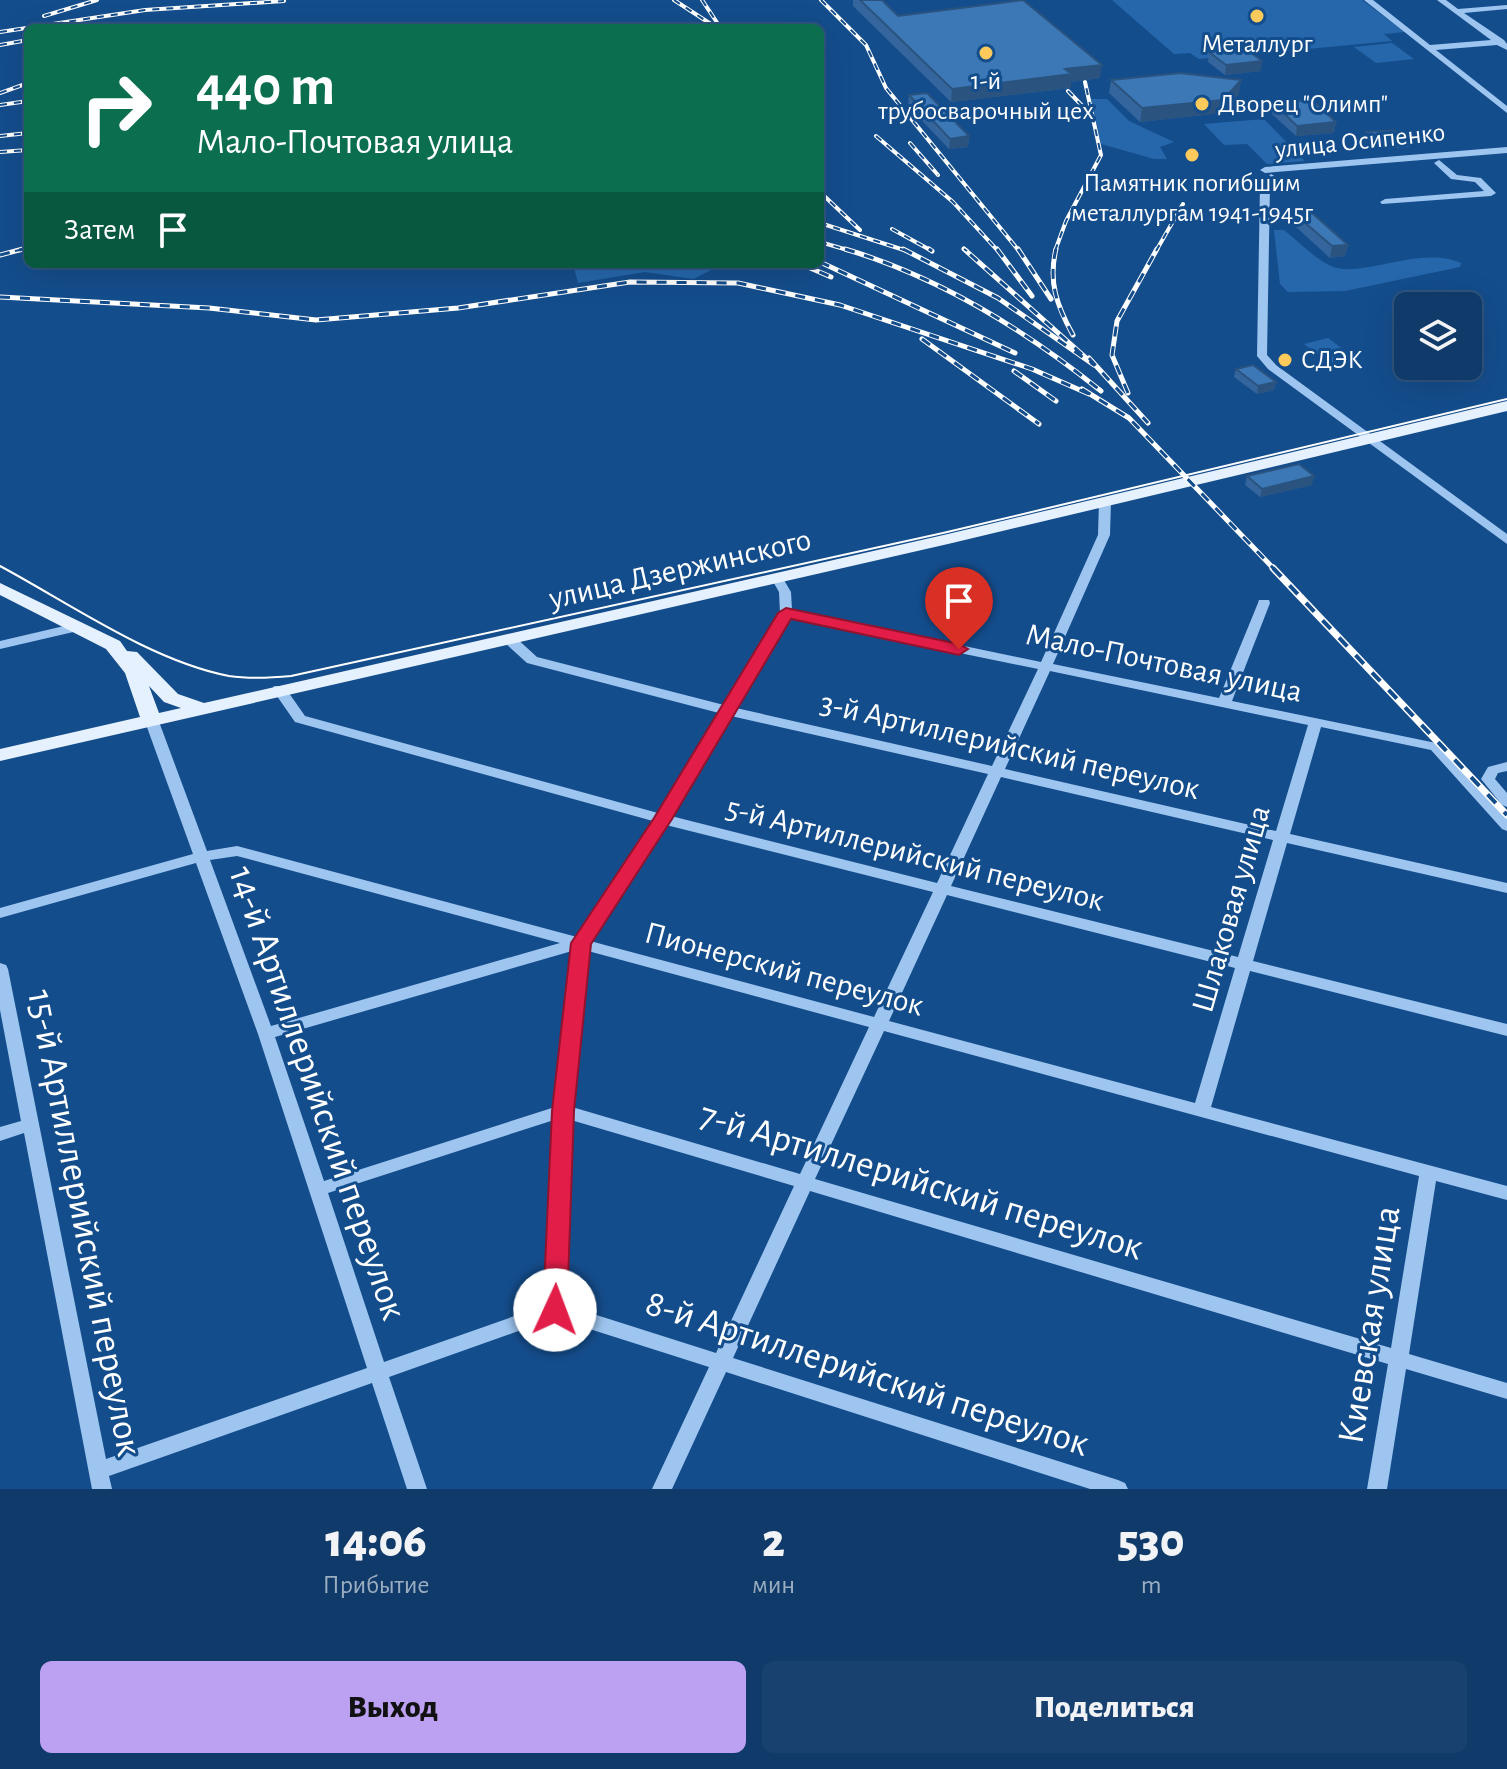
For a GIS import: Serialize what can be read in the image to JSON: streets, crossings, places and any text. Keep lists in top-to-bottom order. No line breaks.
{"streets":{"main road":["улица Дзержинского"],"street":["улица Осипенко","Мало-Почтовая улица","3-й Артиллерийский переулок","5-й Артиллерийский переулок","Шлаковая улица","Пионерский переулок","14-й Артиллерийский переулок","7-й Артиллерийский переулок","15-й Артиллерийский переулок","Киевская улица","8-й Артиллерийский переулок"]},"crossings":[["улица Дзержинского","3-й Артиллерийский переулок"],["улица Дзержинского","5-й Артиллерийский переулок"],["улица Дзержинского","14-й Артиллерийский переулок"],["Мало-Почтовая улица","Шлаковая улица"],["3-й Артиллерийский переулок","Шлаковая улица"],["5-й Артиллерийский переулок","Шлаковая улица"],["Шлаковая улица","Пионерский переулок"],["Пионерский переулок","14-й Артиллерийский переулок"],["Пионерский переулок","Киевская улица"],["7-й Артиллерийский переулок","Киевская улица"]],"places":["Металлург","1-й трубосварочный цех","Дворец \"Олимп\"","Памятник погибшим металлургам 1941-1945г","СДЭК"],"page":{"turn":["440 m","Мало-Почтовая улица"],"then":"Затем","eta":["14:06","Прибытие","2","мин","530","m"],"buttons":["Выход","Поделиться"]}}
